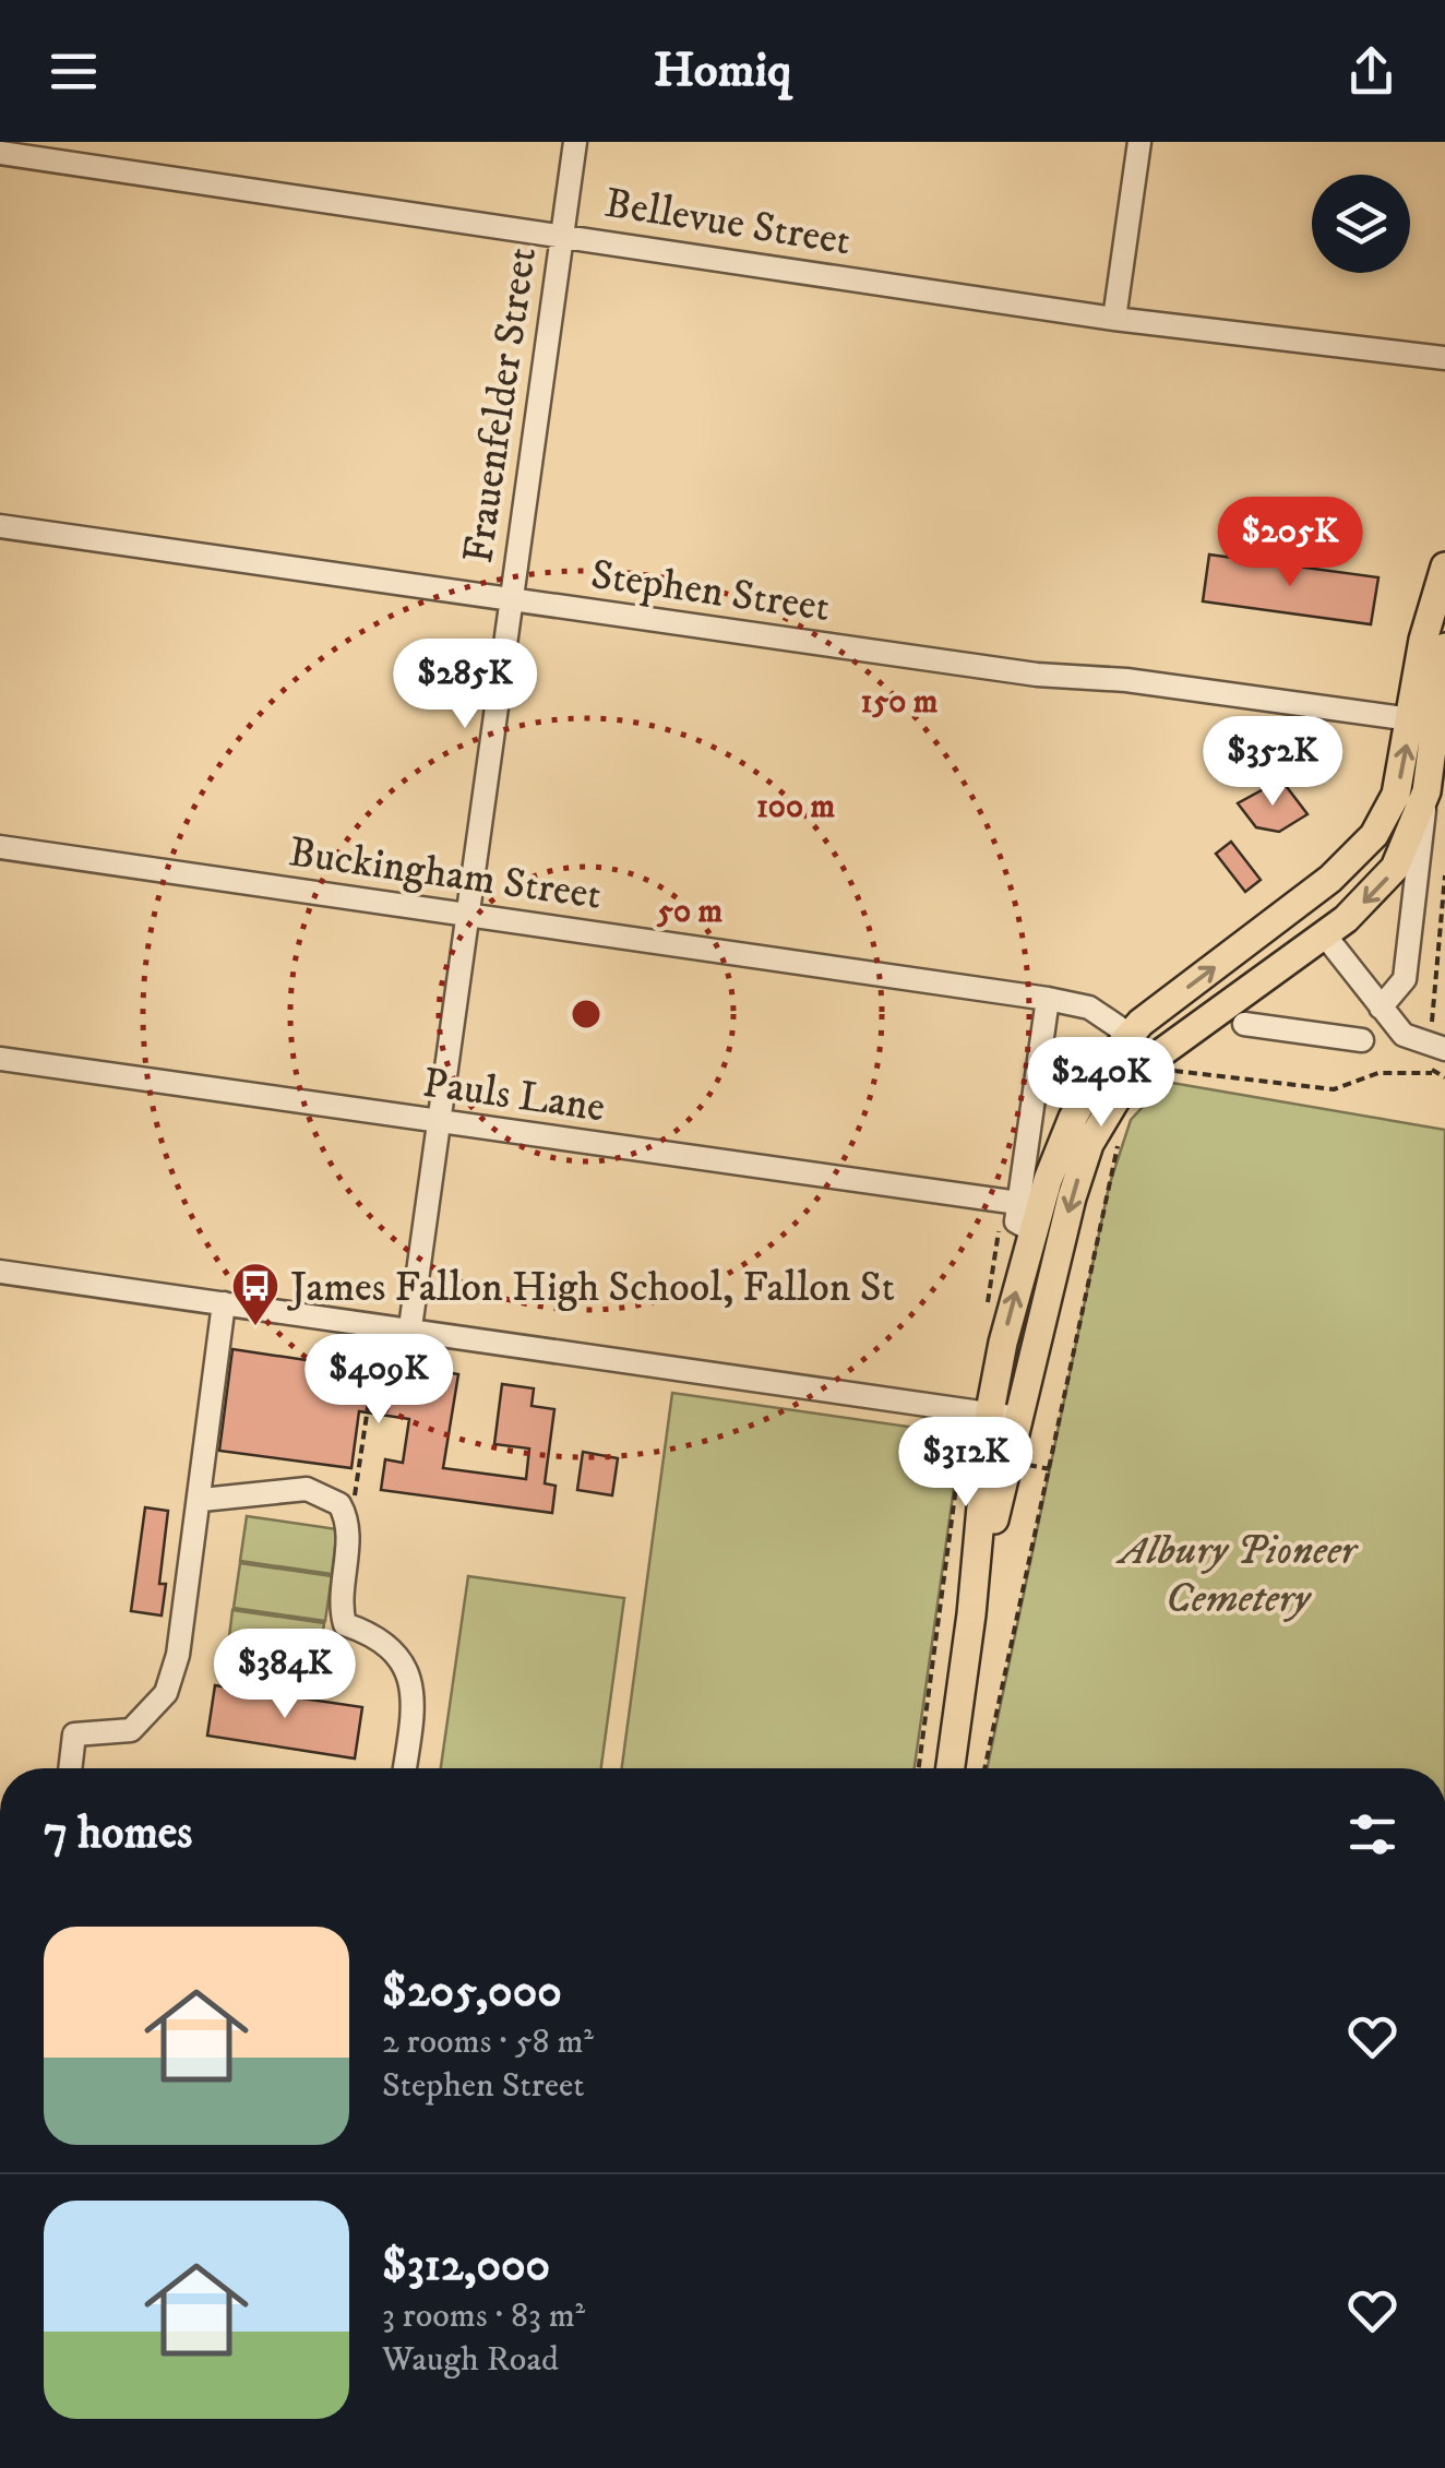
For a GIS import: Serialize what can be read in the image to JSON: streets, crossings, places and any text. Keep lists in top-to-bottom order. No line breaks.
{"streets":{"street":["Bellevue Street","Frauenfelder Street","Stephen Street","Buckingham Street","Pauls Lane"]},"crossings":[["Bellevue Street","Frauenfelder Street"],["Frauenfelder Street","Stephen Street"],["Frauenfelder Street","Buckingham Street"],["Frauenfelder Street","Pauls Lane"]],"parks":["Albury Pioneer Cemetery"],"places":{"bus stop":["James Fallon High School, Fallon St"]},"page":{"header":"Homiq","price":["$205K","$285K","$352K","$240K","$409K","$312K","$384K"],"heading":"7 homes","list":[{"name":"$205,000","note":"2 rooms · 58 m² · Stephen Street"},{"name":"$312,000","note":"3 rooms · 83 m² · Waugh Road"}]},"rings":["150 m","100 m","50 m"]}
